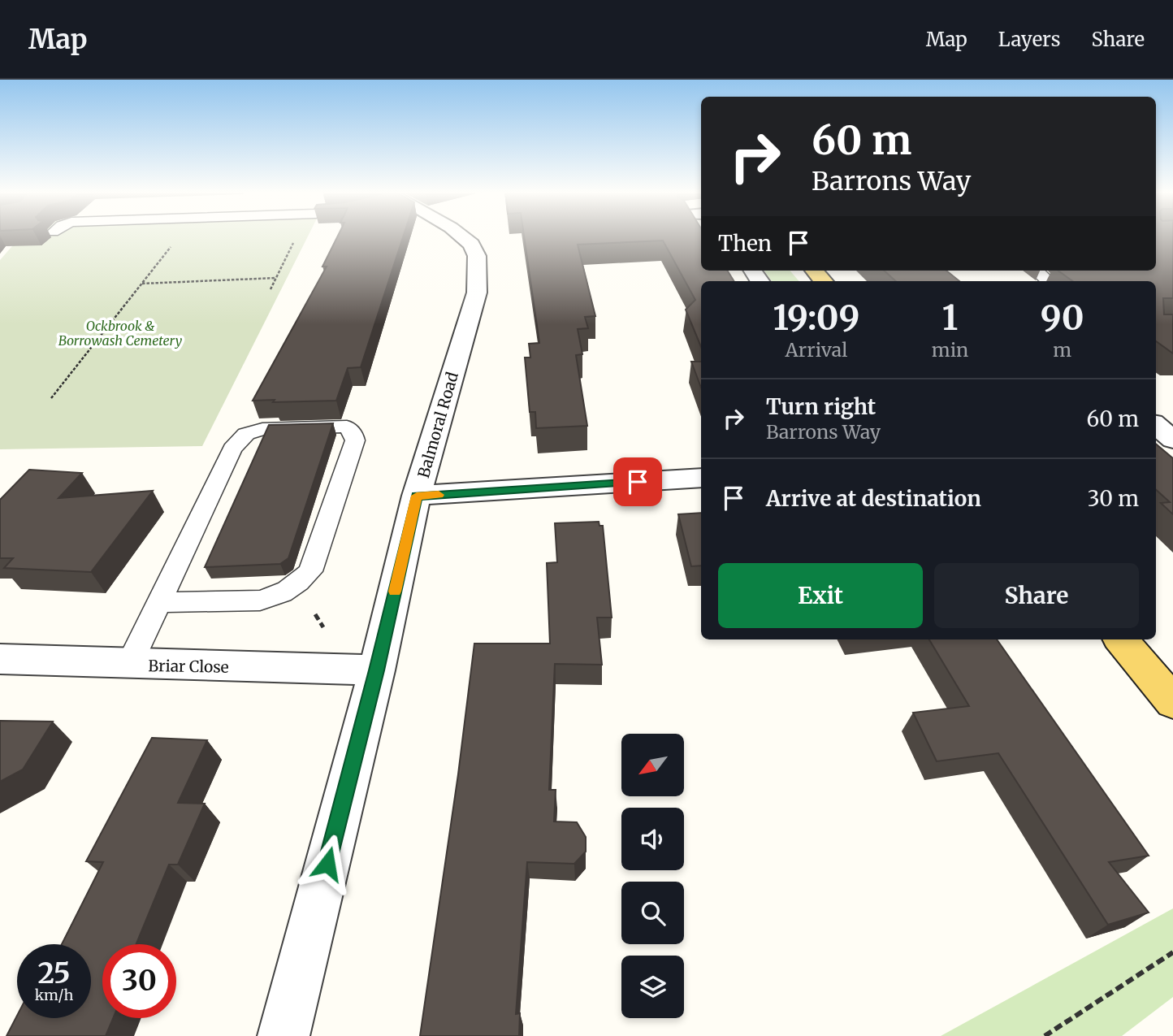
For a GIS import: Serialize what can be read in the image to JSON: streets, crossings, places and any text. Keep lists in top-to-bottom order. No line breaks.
{"streets":{"street":["Balmoral Road","Briar Close"]},"crossings":[["Balmoral Road","Briar Close"]],"parks":["Ockbrook & Borrowash Cemetery"],"north":"bottom left","page":{"header":"Map","nav":["Map","Layers","Share"],"turn":["60 m","Barrons Way"],"then":"Then","eta":["19:09","Arrival","1","min","90","m"],"list":[{"name":"Turn right","note":"Barrons Way","value":"60 m"},{"name":"Arrive at destination","value":"30 m"}],"buttons":["Exit","Share"],"speed":"25 km/h","limit":"30"}}
